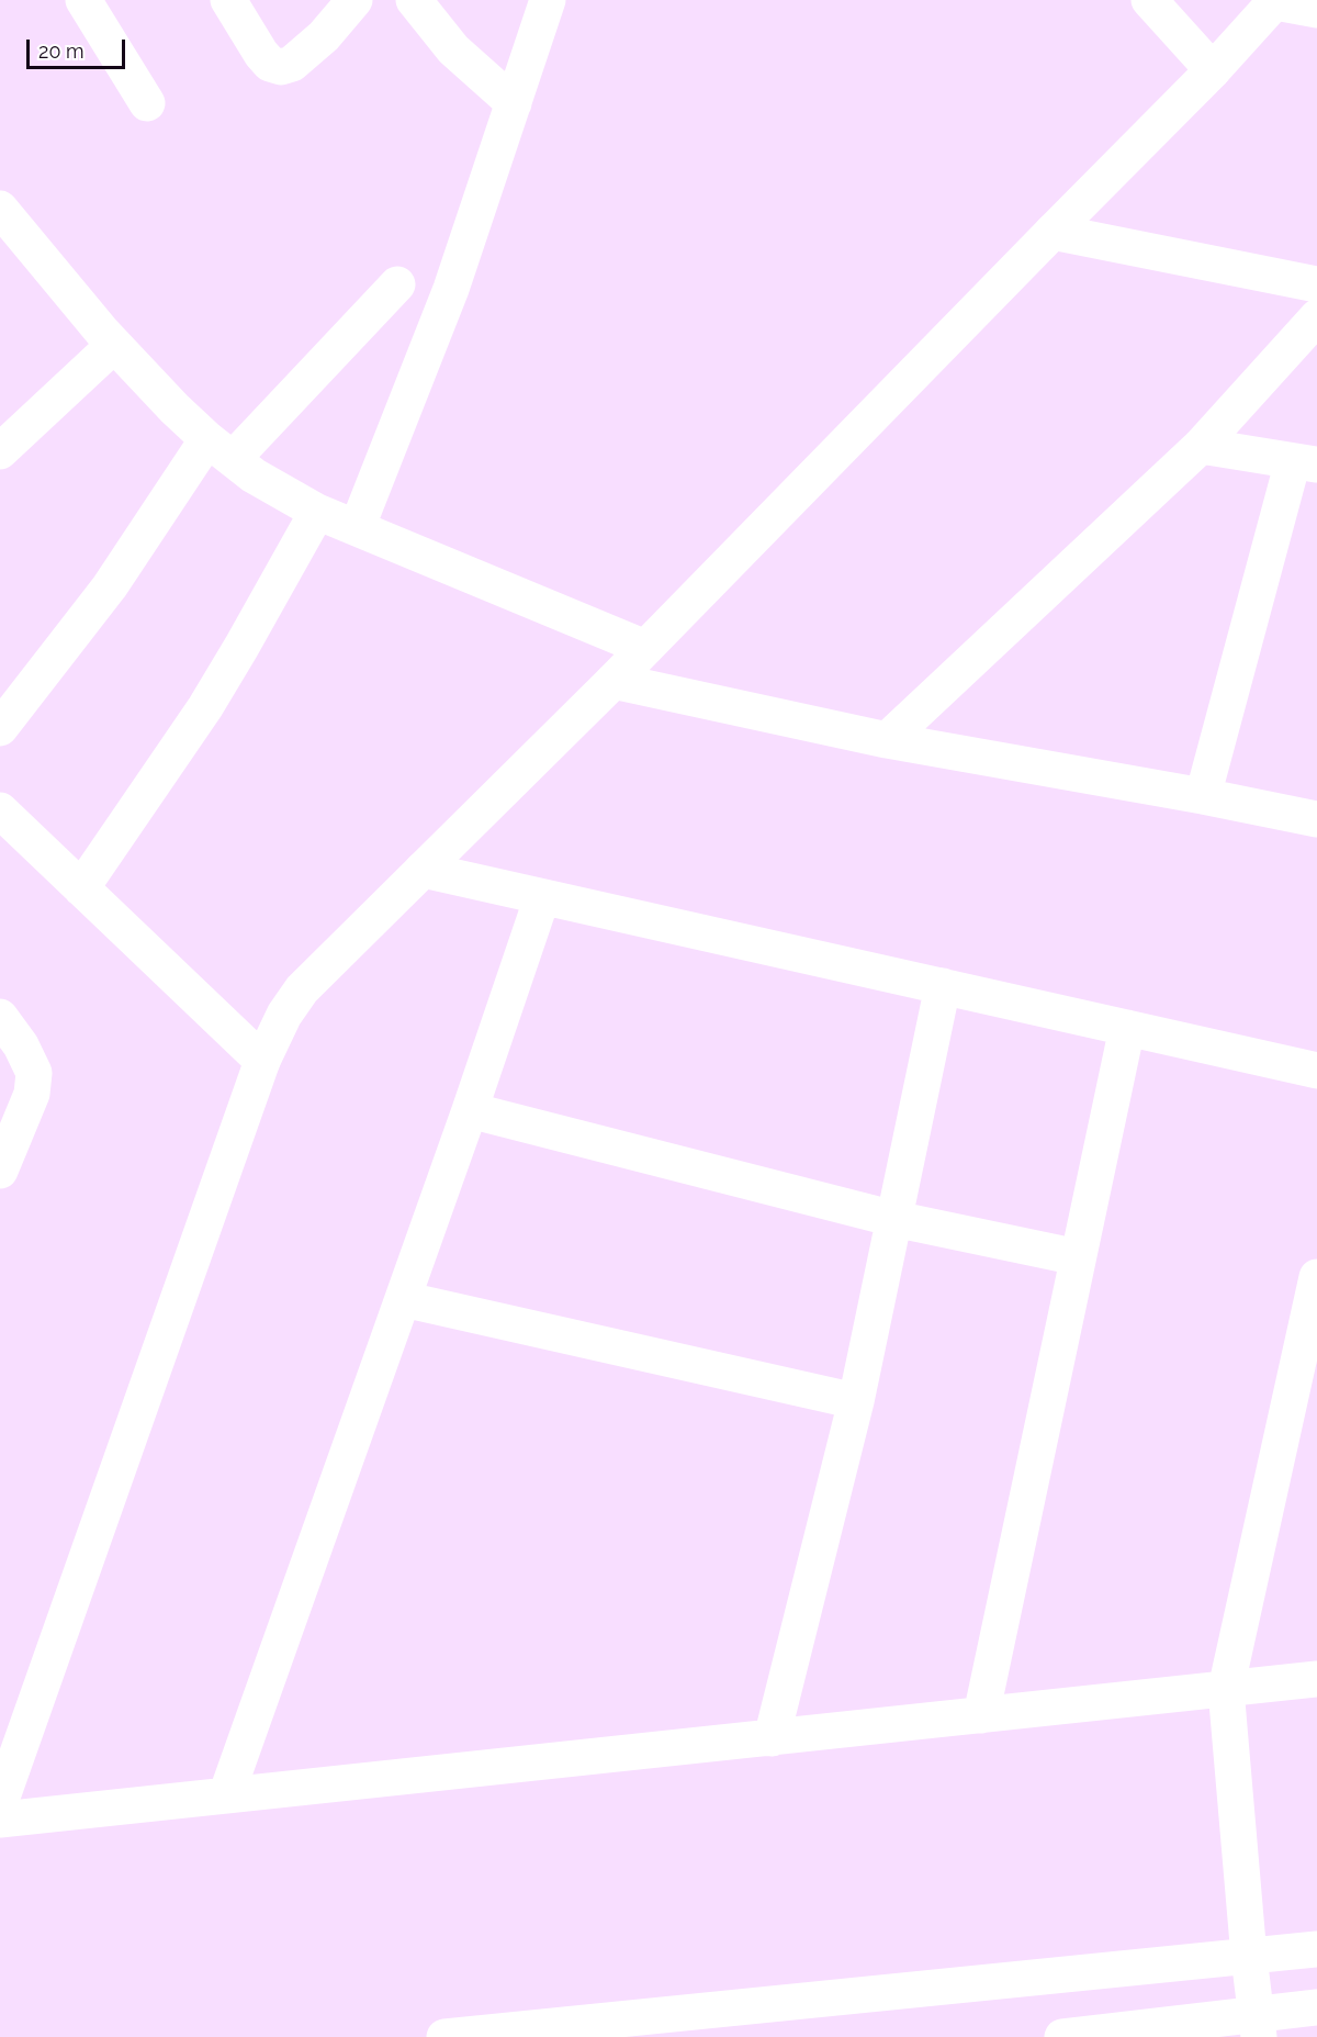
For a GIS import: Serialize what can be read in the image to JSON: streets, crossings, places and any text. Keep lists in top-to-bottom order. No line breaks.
{"scale_bar":"20 m"}
